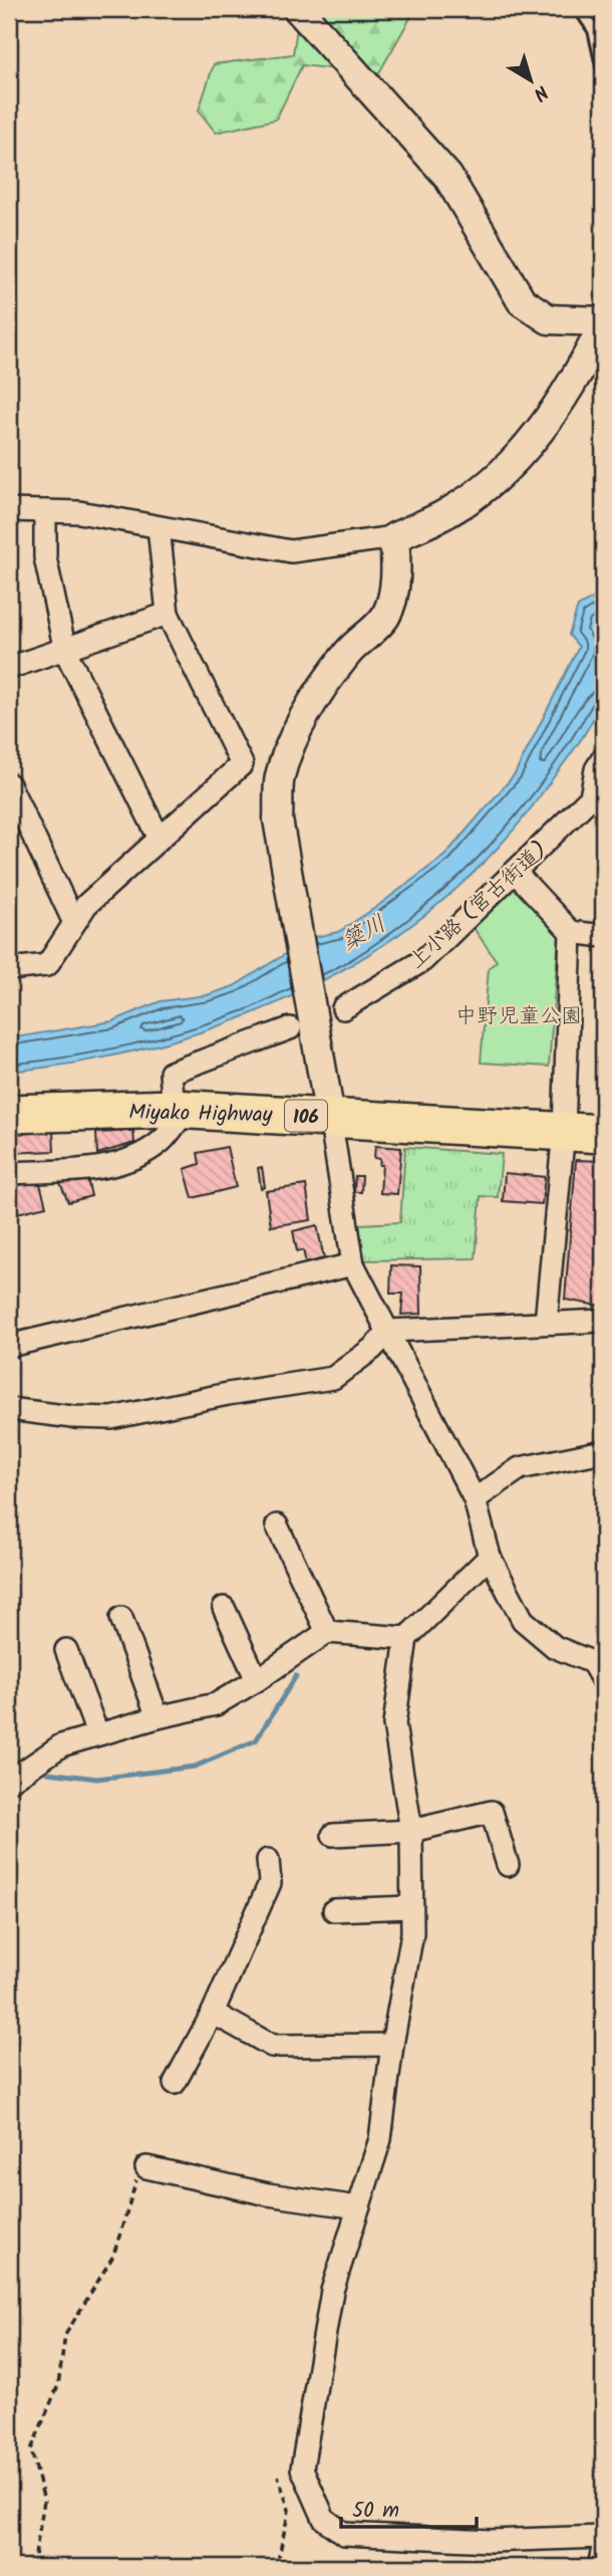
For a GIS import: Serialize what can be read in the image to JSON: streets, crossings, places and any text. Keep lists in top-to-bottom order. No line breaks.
{"streets":{"highway":["Miyako Highway","106"],"street":["上小路 (宮古街道)"]},"water":["簗川"],"parks":["中野児童公園"],"scale_bar":"50 m","north":"bottom right"}
